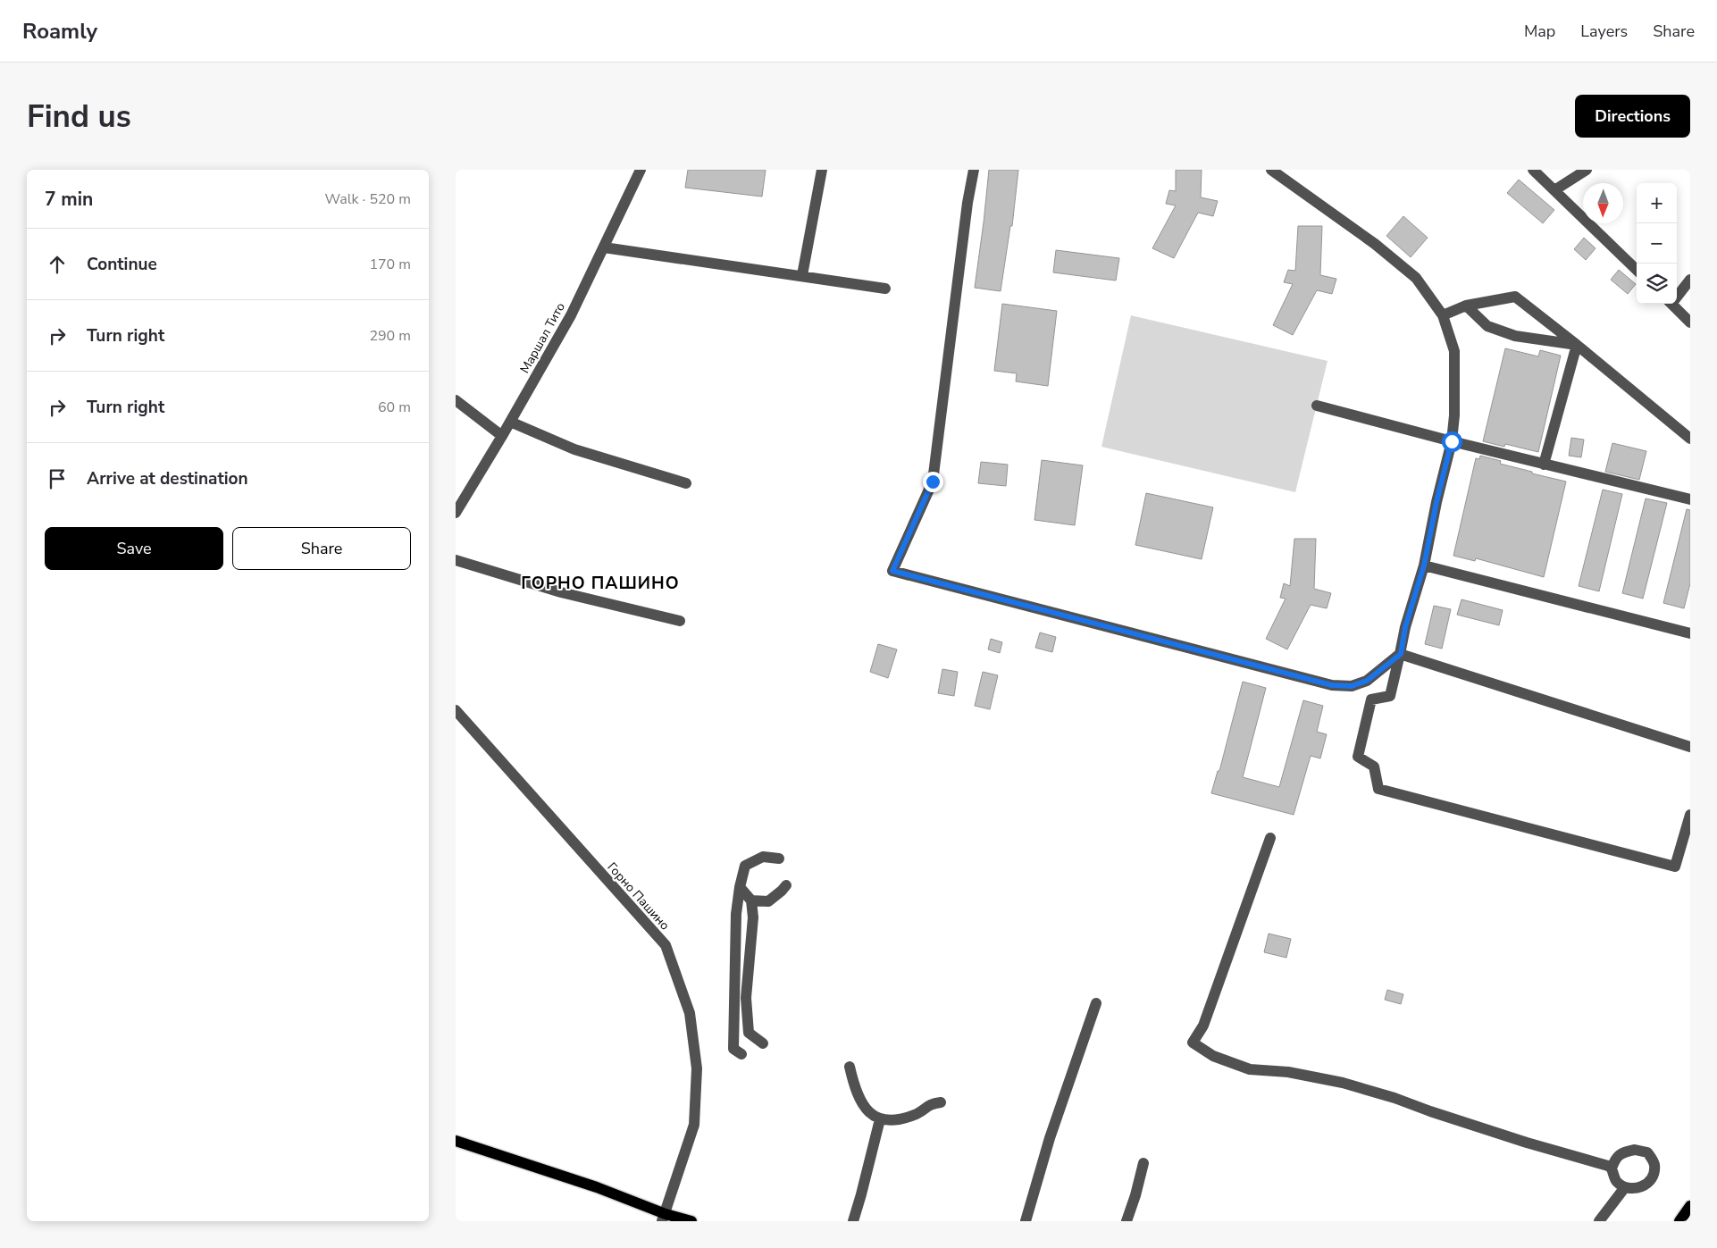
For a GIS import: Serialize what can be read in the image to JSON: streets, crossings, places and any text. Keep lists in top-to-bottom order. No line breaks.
{"streets":{"street":["Маршал Тито","Горно Пашино"]},"districts":["ГОРНО ПАШИНО"],"north":"bottom","page":{"header":"Roamly","nav":["Map","Layers","Share"],"buttons":["Directions",["Save","Share"]],"title":"Find us","heading":["7 min","Walk · 520 m"],"map_buttons":["+","−"],"list":[["Continue","170 m"],["Turn right","290 m"],["Turn right","60 m"],"Arrive at destination"]}}
